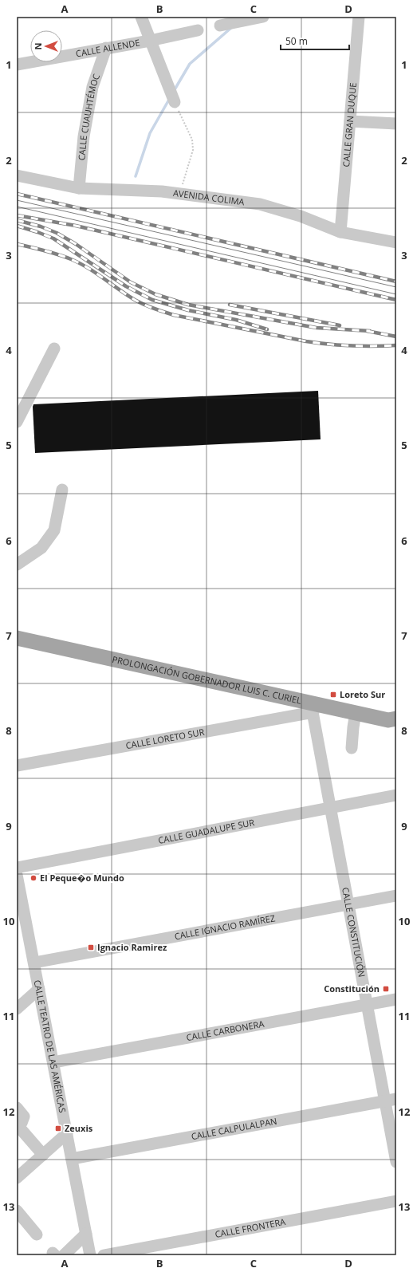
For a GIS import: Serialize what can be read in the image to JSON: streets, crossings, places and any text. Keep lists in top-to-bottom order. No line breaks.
{"streets":{"main road":["PROLONGACIÓN GOBERNADOR LUIS C. CURIEL"],"street":["CALLE ALLENDE","CALLE CUAUHTÉMOC","CALLE GRAN DUQUE","AVENIDA COLIMA","CALLE LORETO SUR","CALLE GUADALUPE SUR","CALLE IGNACIO RAMÍREZ","CALLE CONSTITUCIÓN","CALLE CARBONERA","CALLE TEATRO DE LAS AMÉRICAS","CALLE CALPULALPAN","CALLE FRONTERA"]},"crossings":[["CALLE ALLENDE","CALLE CUAUHTÉMOC"],["CALLE CUAUHTÉMOC","AVENIDA COLIMA"],["CALLE GRAN DUQUE","AVENIDA COLIMA"],["PROLONGACIÓN GOBERNADOR LUIS C. CURIEL","CALLE LORETO SUR"],["PROLONGACIÓN GOBERNADOR LUIS C. CURIEL","CALLE CONSTITUCIÓN"],["CALLE LORETO SUR","CALLE CONSTITUCIÓN"],["CALLE GUADALUPE SUR","CALLE CONSTITUCIÓN"],["CALLE IGNACIO RAMÍREZ","CALLE CONSTITUCIÓN"],["CALLE IGNACIO RAMÍREZ","CALLE TEATRO DE LAS AMÉRICAS"],["CALLE CONSTITUCIÓN","CALLE CARBONERA"],["CALLE CONSTITUCIÓN","CALLE CALPULALPAN"],["CALLE CARBONERA","CALLE TEATRO DE LAS AMÉRICAS"],["CALLE TEATRO DE LAS AMÉRICAS","CALLE CALPULALPAN"]],"places":{"transit":["Loreto Sur","Ignacio Ramirez","Constitución","Zeuxis"],"other":["El Peque�o Mundo"]},"scale_bar":"50 m","north":"left","grid":{"columns":["A","B","C","D"],"rows":["1","2","3","4","5","6","7","8","9","10","11","12","13"]}}
